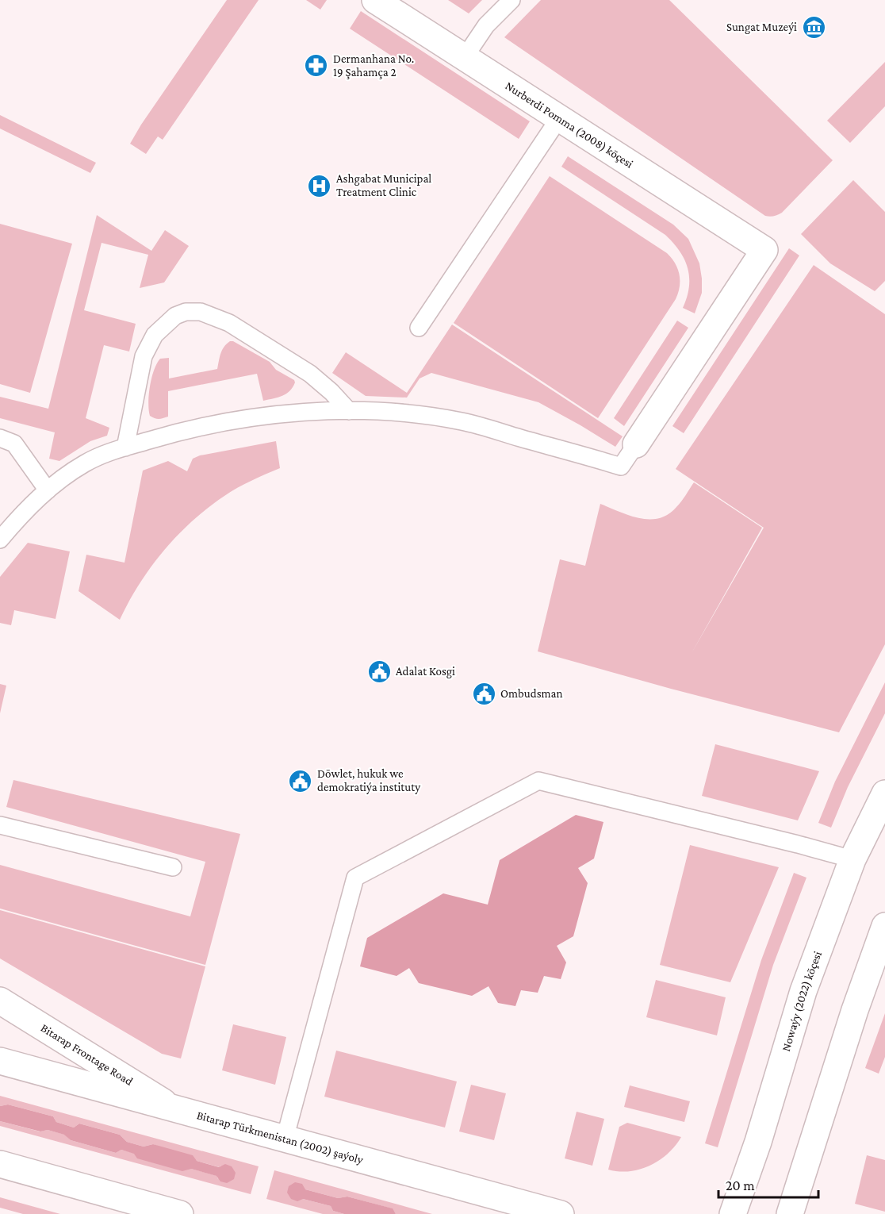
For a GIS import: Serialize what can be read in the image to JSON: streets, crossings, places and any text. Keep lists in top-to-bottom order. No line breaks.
{"streets":{"main road":["Nurberdi Pomma (2008) köçesi","Nowaýy (2022) köçesi","Bitarap Frontage Road","Bitarap Türkmenistan (2002) şaýoly"]},"crossings":[["Bitarap Frontage Road","Bitarap Türkmenistan (2002) şaýoly"]],"places":{"museum":["Sungat Muzeýi"],"pharmacy":["Dermanhana No. 19 Şahamça 2"],"hospital":["Ashgabat Municipal Treatment Clinic"],"public building":["Adalat Kosgi","Ombudsman","Döwlet, hukuk we demokratiýa instituty"]},"scale_bar":"20 m"}
